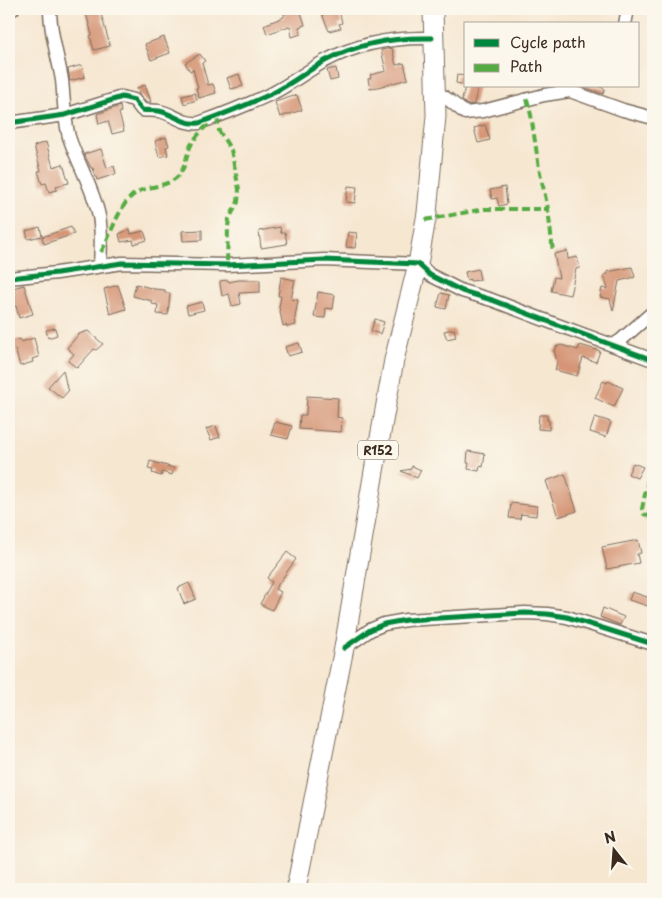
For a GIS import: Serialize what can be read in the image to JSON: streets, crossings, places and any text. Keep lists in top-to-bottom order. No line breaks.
{"streets":{"main road":["R152"]},"legend":["Cycle path","Path"],"north":"top"}
